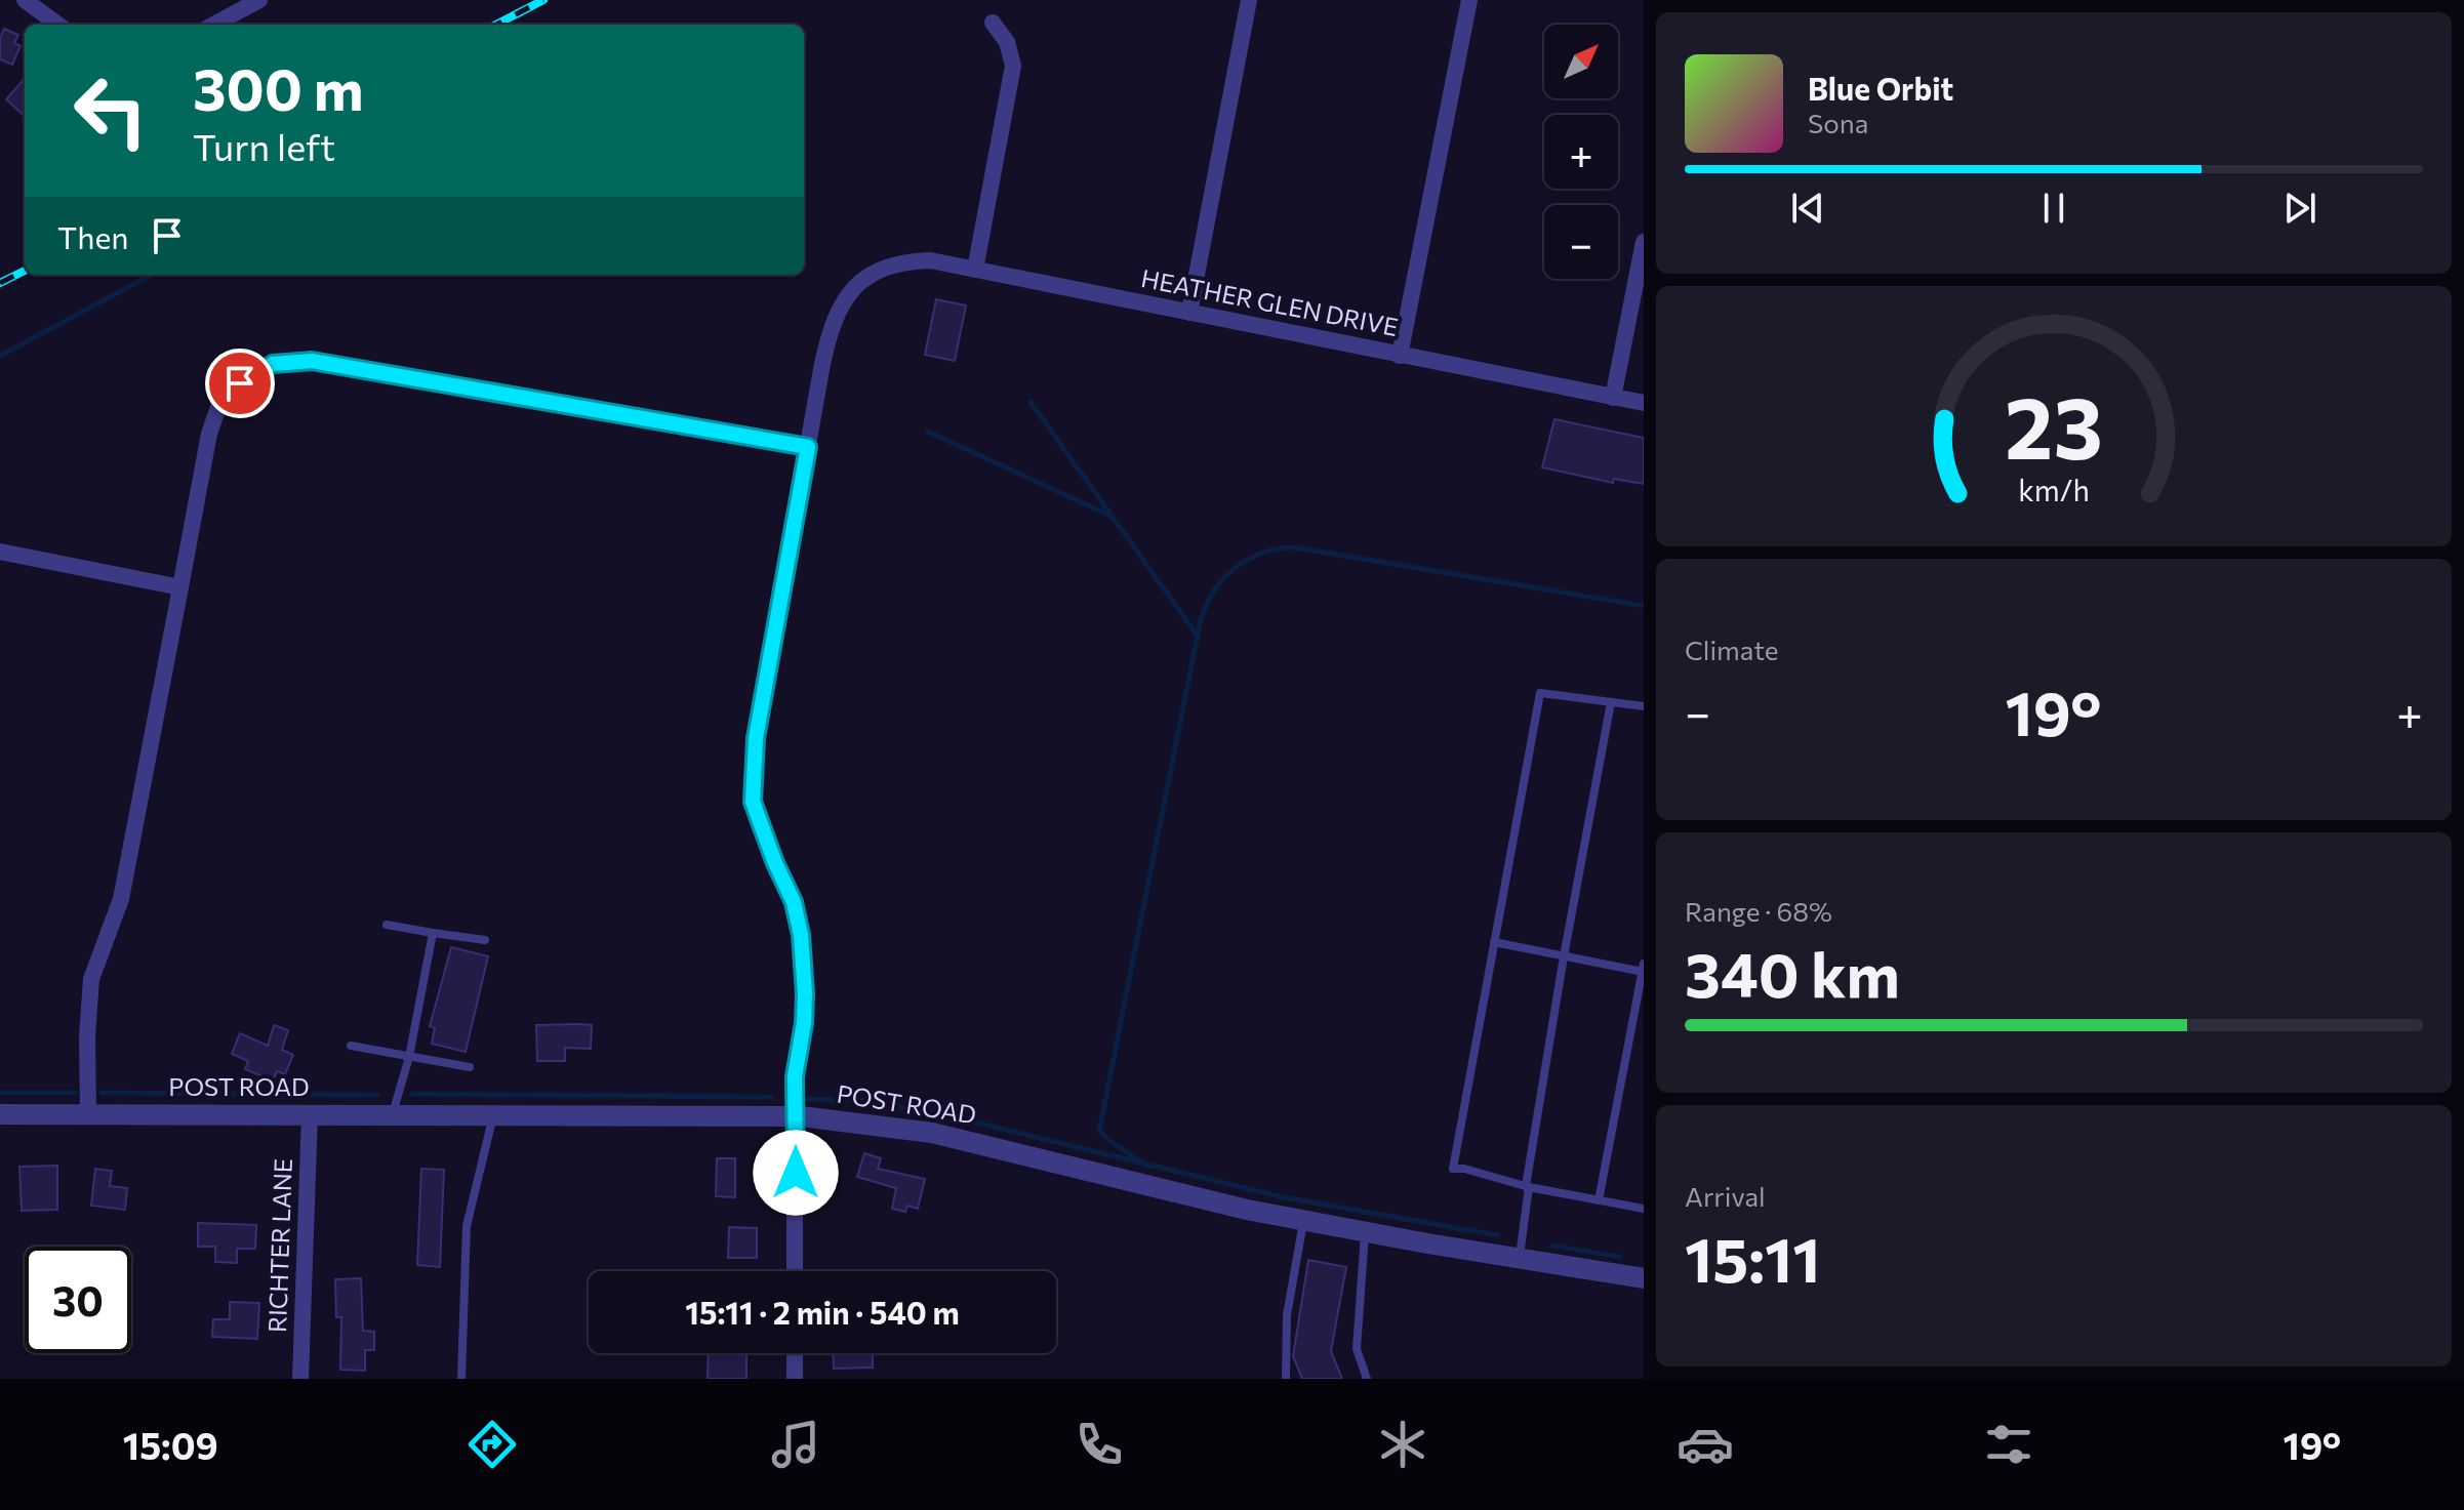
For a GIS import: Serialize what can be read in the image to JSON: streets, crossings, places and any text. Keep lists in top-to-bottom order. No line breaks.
{"streets":{"street":["HEATHER GLEN DRIVE","POST ROAD","RICHTER LANE"]},"crossings":[["POST ROAD","RICHTER LANE"]],"north":"top right","page":{"map_buttons":["+","−"],"turn":["300 m","Turn left"],"song":["Blue Orbit","Sona"],"then":"Then","tile":["Climate",["Range · 68%","340 km"],["Arrival","15:11"]],"heat":["−","19°","+"],"limit":"30","trip":"15:11 · 2 min · 540 m","tabs":["15:09","19°"],"gauge":["23","km/h"]}}
